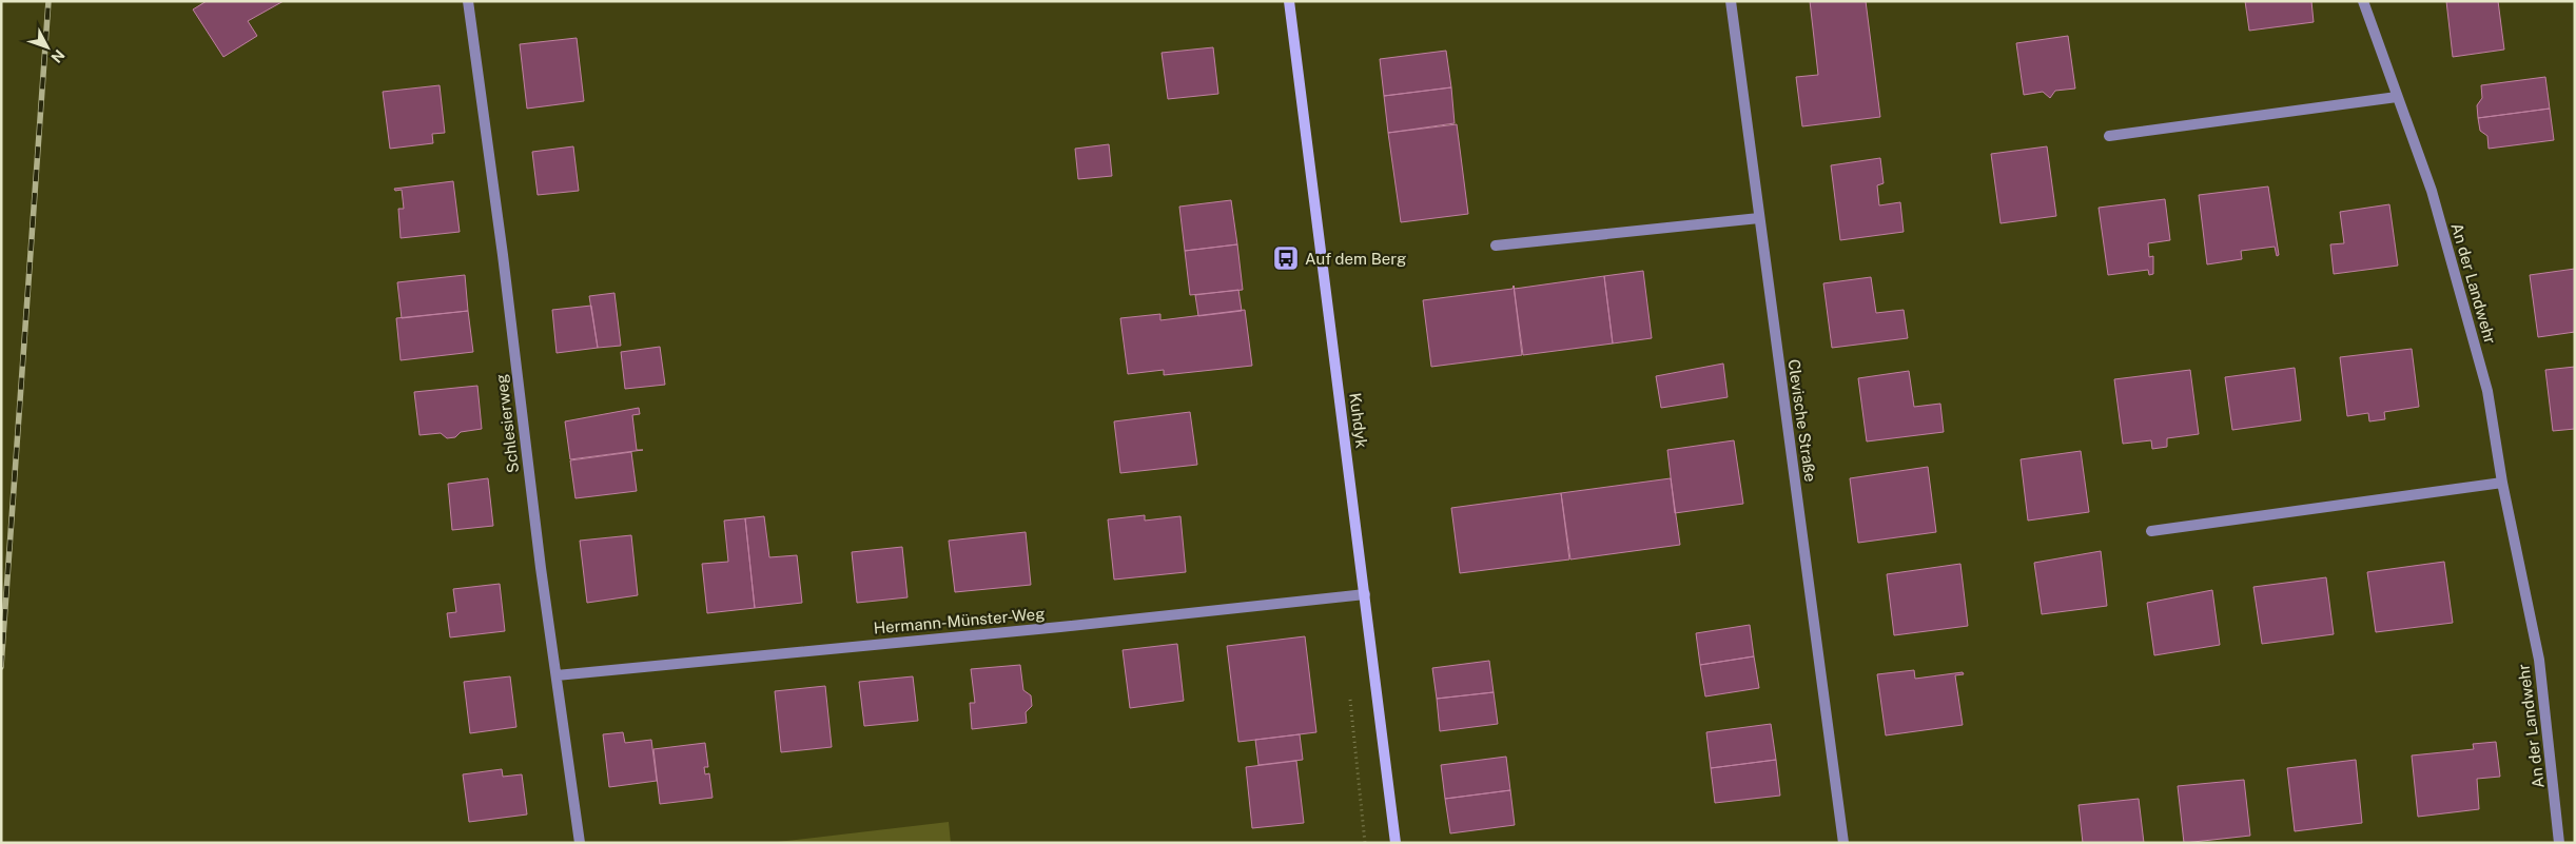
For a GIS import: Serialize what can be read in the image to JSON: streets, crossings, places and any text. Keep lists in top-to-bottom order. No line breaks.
{"streets":{"main road":["Kuhdyk"],"street":["An der Landwehr","Clevische Straße","Schlesierweg","Hermann-Münster-Weg"]},"crossings":[["Kuhdyk","Hermann-Münster-Weg"],["Schlesierweg","Hermann-Münster-Weg"]],"places":{"bus stop":["Auf dem Berg"]},"north":"bottom right"}
